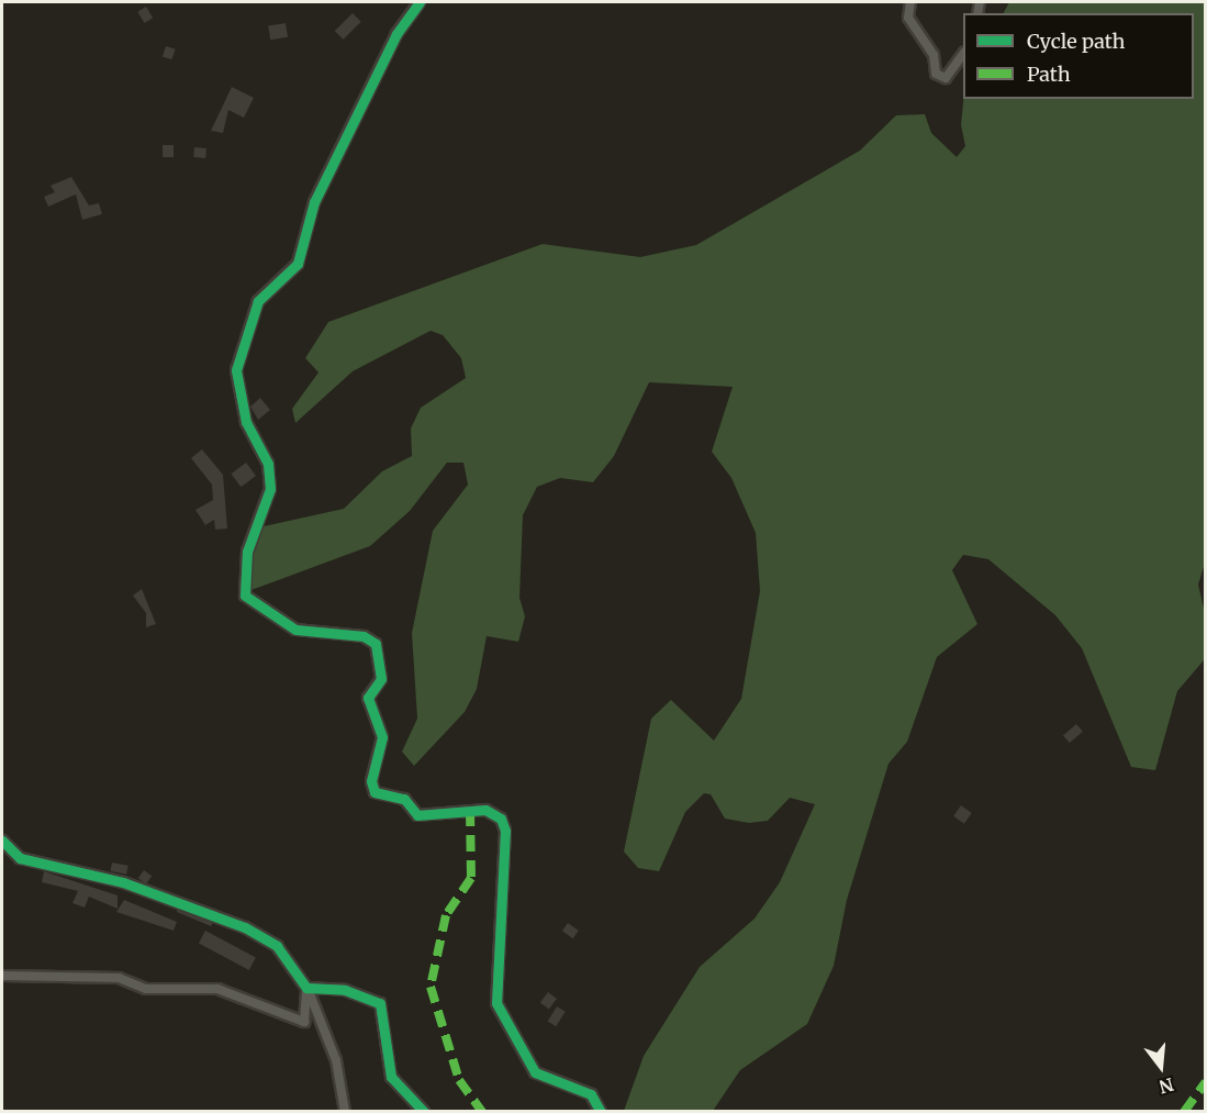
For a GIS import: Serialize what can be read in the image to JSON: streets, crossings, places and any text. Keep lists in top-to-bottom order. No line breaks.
{"legend":["Cycle path","Path"],"north":"bottom"}
